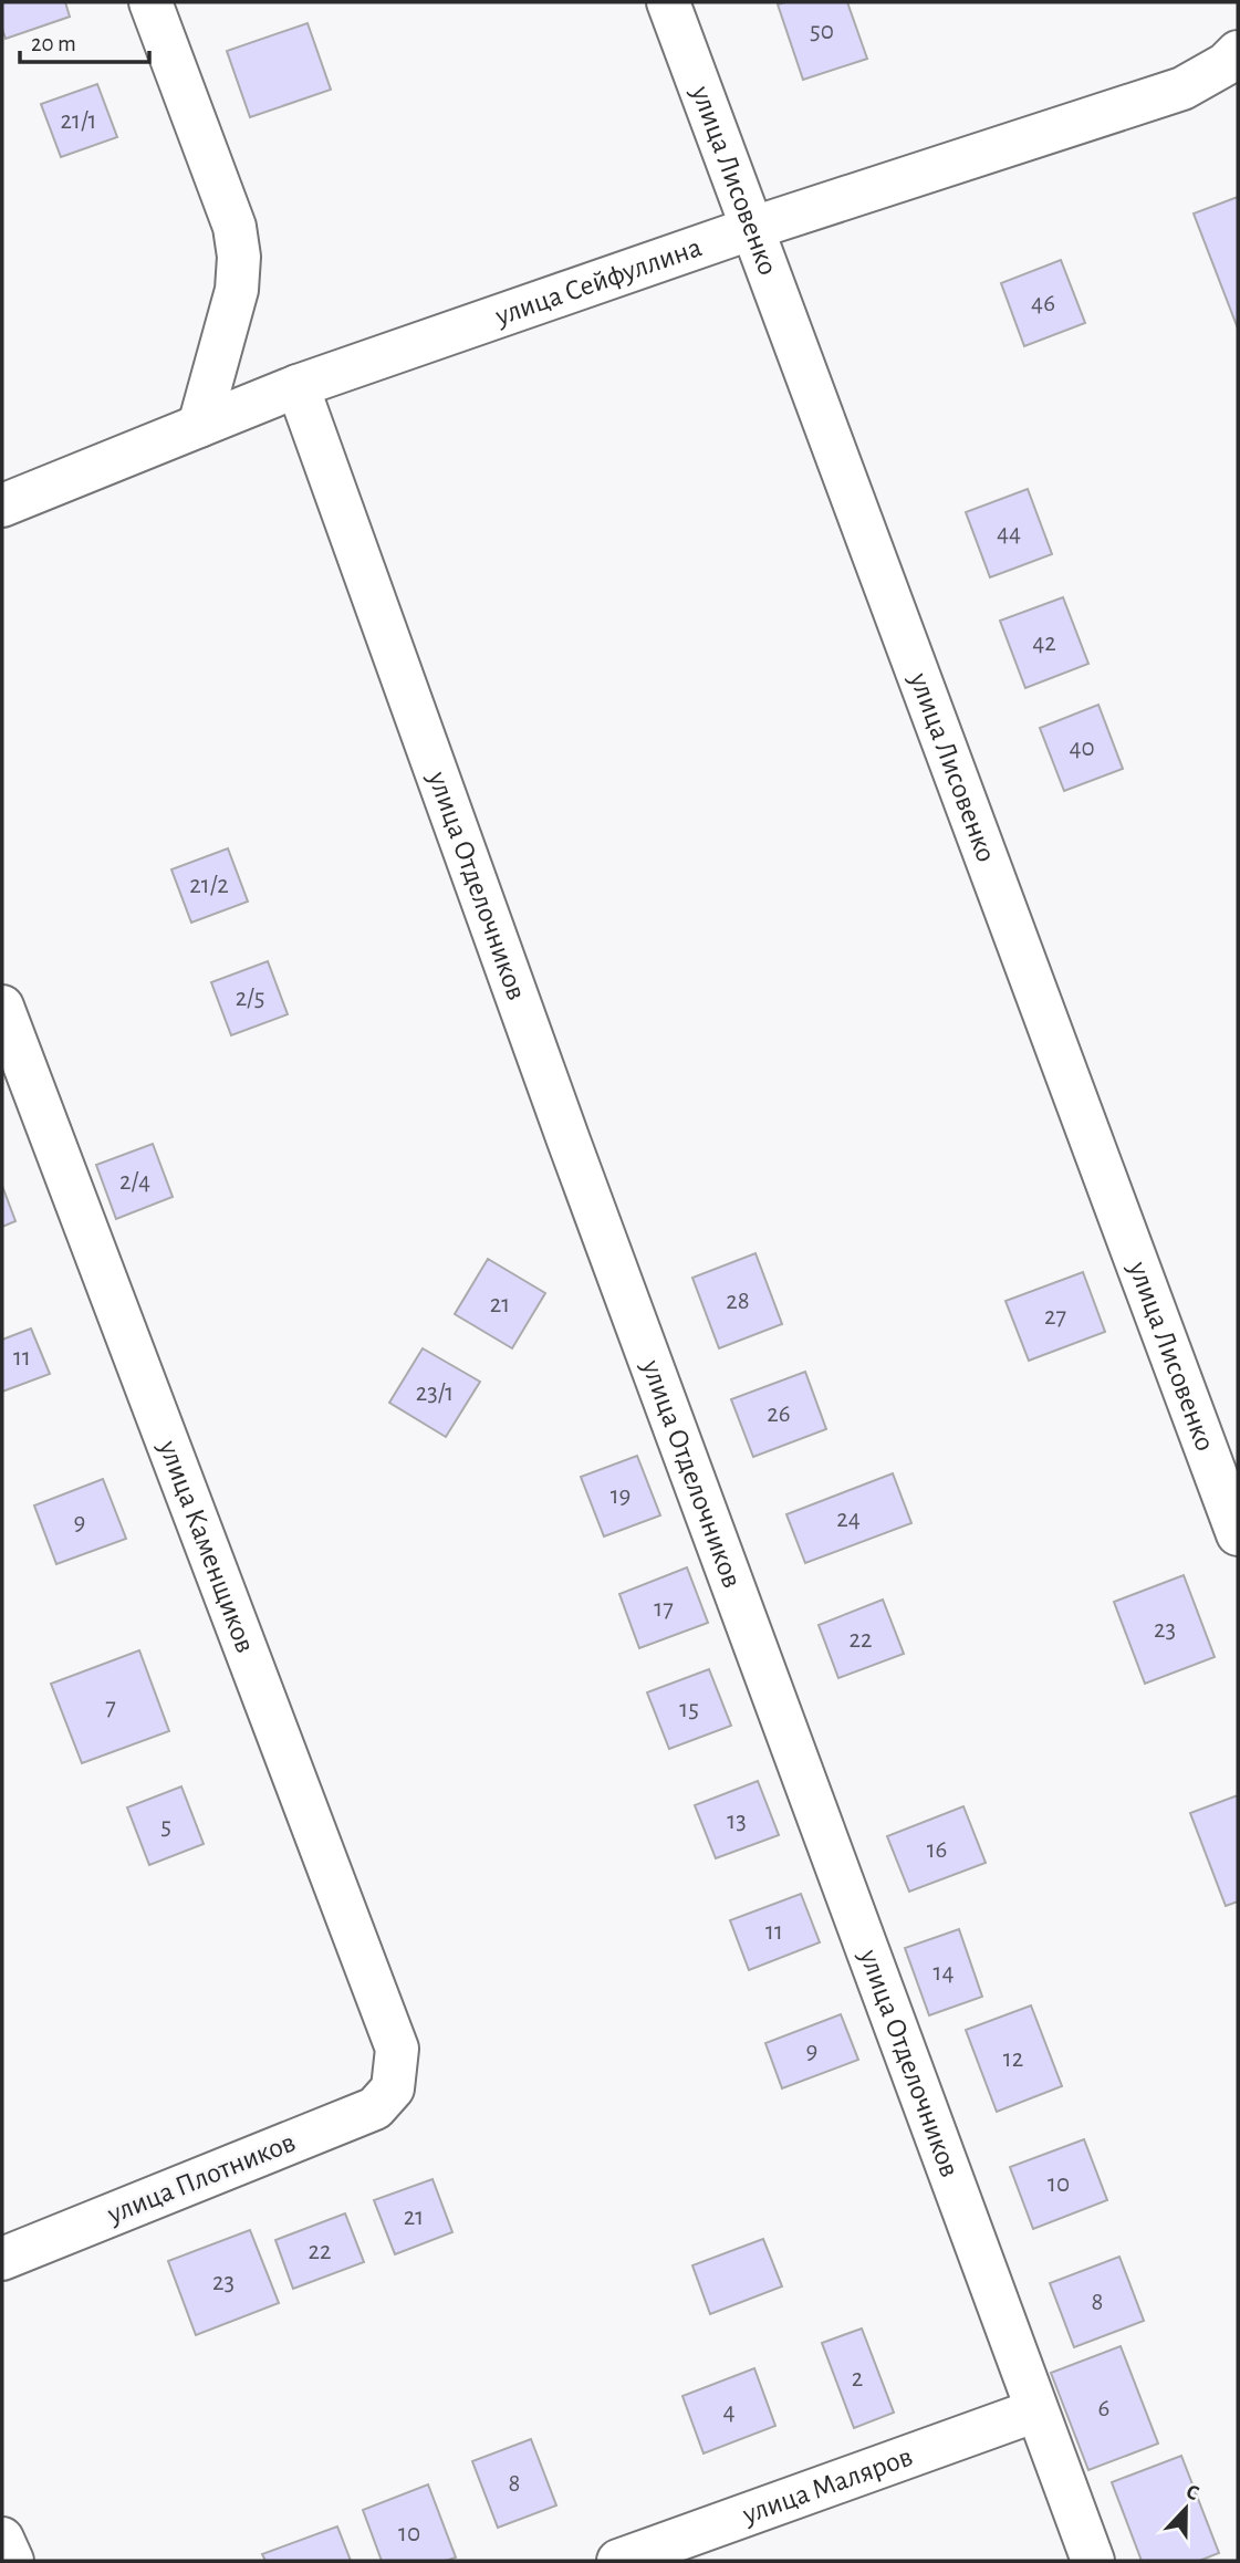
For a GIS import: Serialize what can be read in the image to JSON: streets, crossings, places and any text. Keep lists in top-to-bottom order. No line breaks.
{"streets":{"street":["улица Лисовенко","улица Сейфуллина","улица Отделочников","улица Каменщиков","улица Плотников","улица Маляров"]},"crossings":[["улица Лисовенко","улица Сейфуллина"],["улица Сейфуллина","улица Отделочников"],["улица Отделочников","улица Маляров"],["улица Каменщиков","улица Плотников"]],"house_numbers":["50","21/1","46","44","42","40","21/2","2/5","2/4","28","21","27","11","23/1","26","19","24","9","17","23","22","7","15","13","5","16","11","14","9","12","10","21","22","23","8","2","6","4","8","10"],"scale_bar":"20 m","north":"top"}
